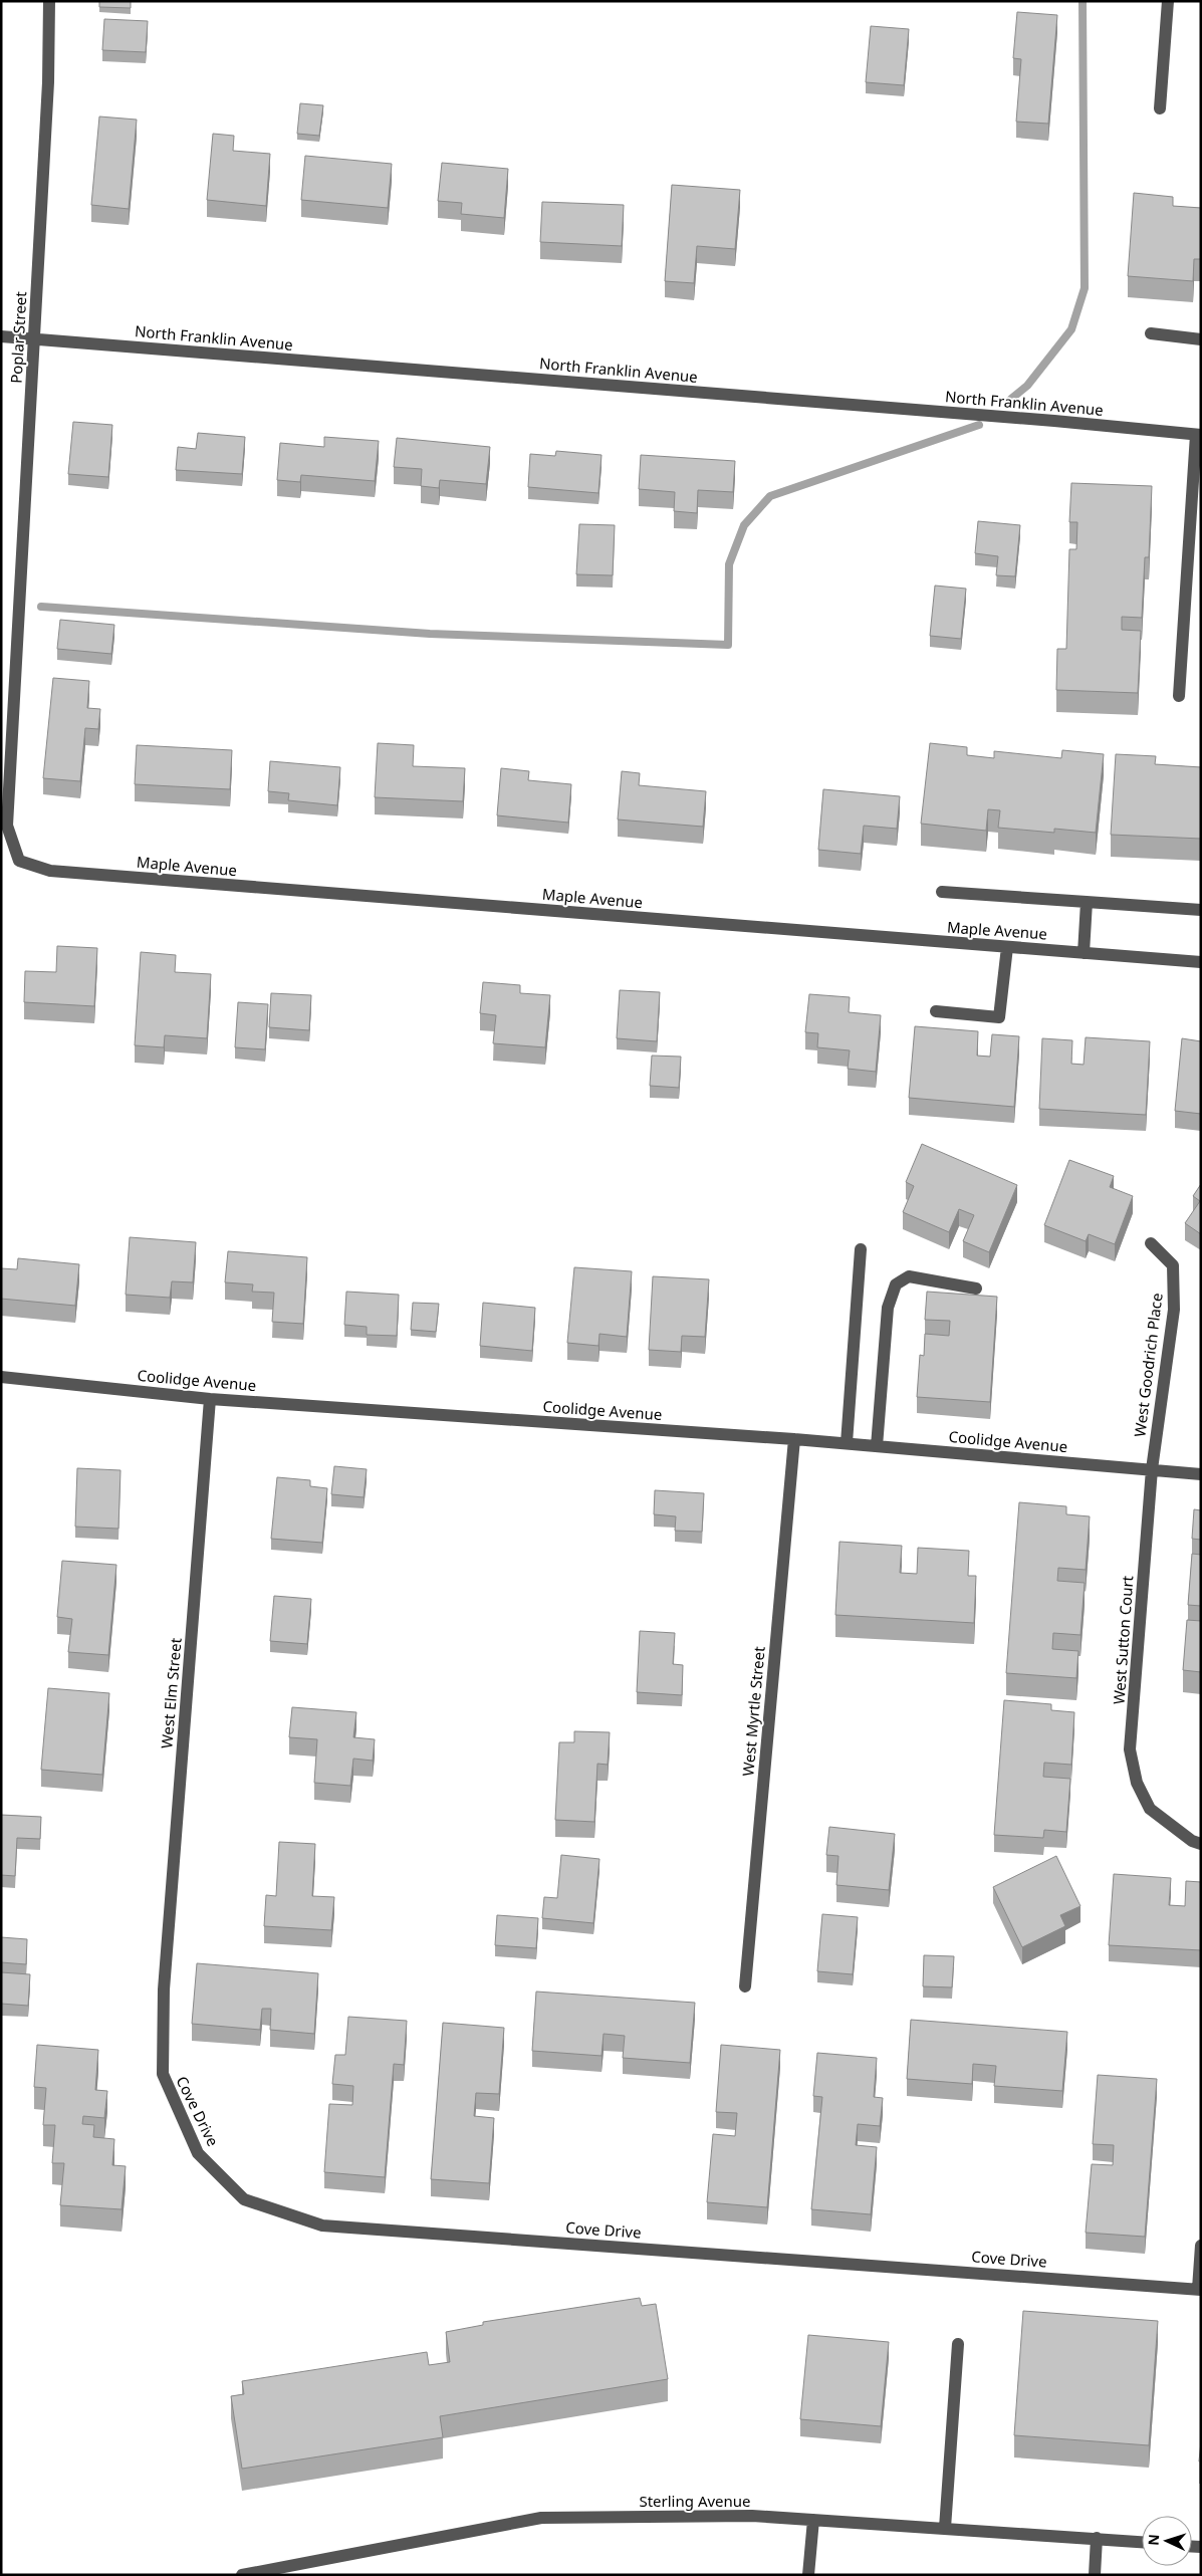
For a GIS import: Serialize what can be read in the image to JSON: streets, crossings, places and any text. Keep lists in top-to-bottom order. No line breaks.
{"streets":{"street":["Poplar Street","North Franklin Avenue","Maple Avenue","West Goodrich Place","Coolidge Avenue","West Sutton Court","West Elm Street","West Myrtle Street","Cove Drive","Sterling Avenue"]},"crossings":[["Poplar Street","North Franklin Avenue"],["Poplar Street","Maple Avenue"],["West Goodrich Place","Coolidge Avenue"],["West Goodrich Place","West Sutton Court"],["Coolidge Avenue","West Sutton Court"],["Coolidge Avenue","West Elm Street"],["Coolidge Avenue","West Myrtle Street"],["West Elm Street","Cove Drive"]],"north":"left"}
